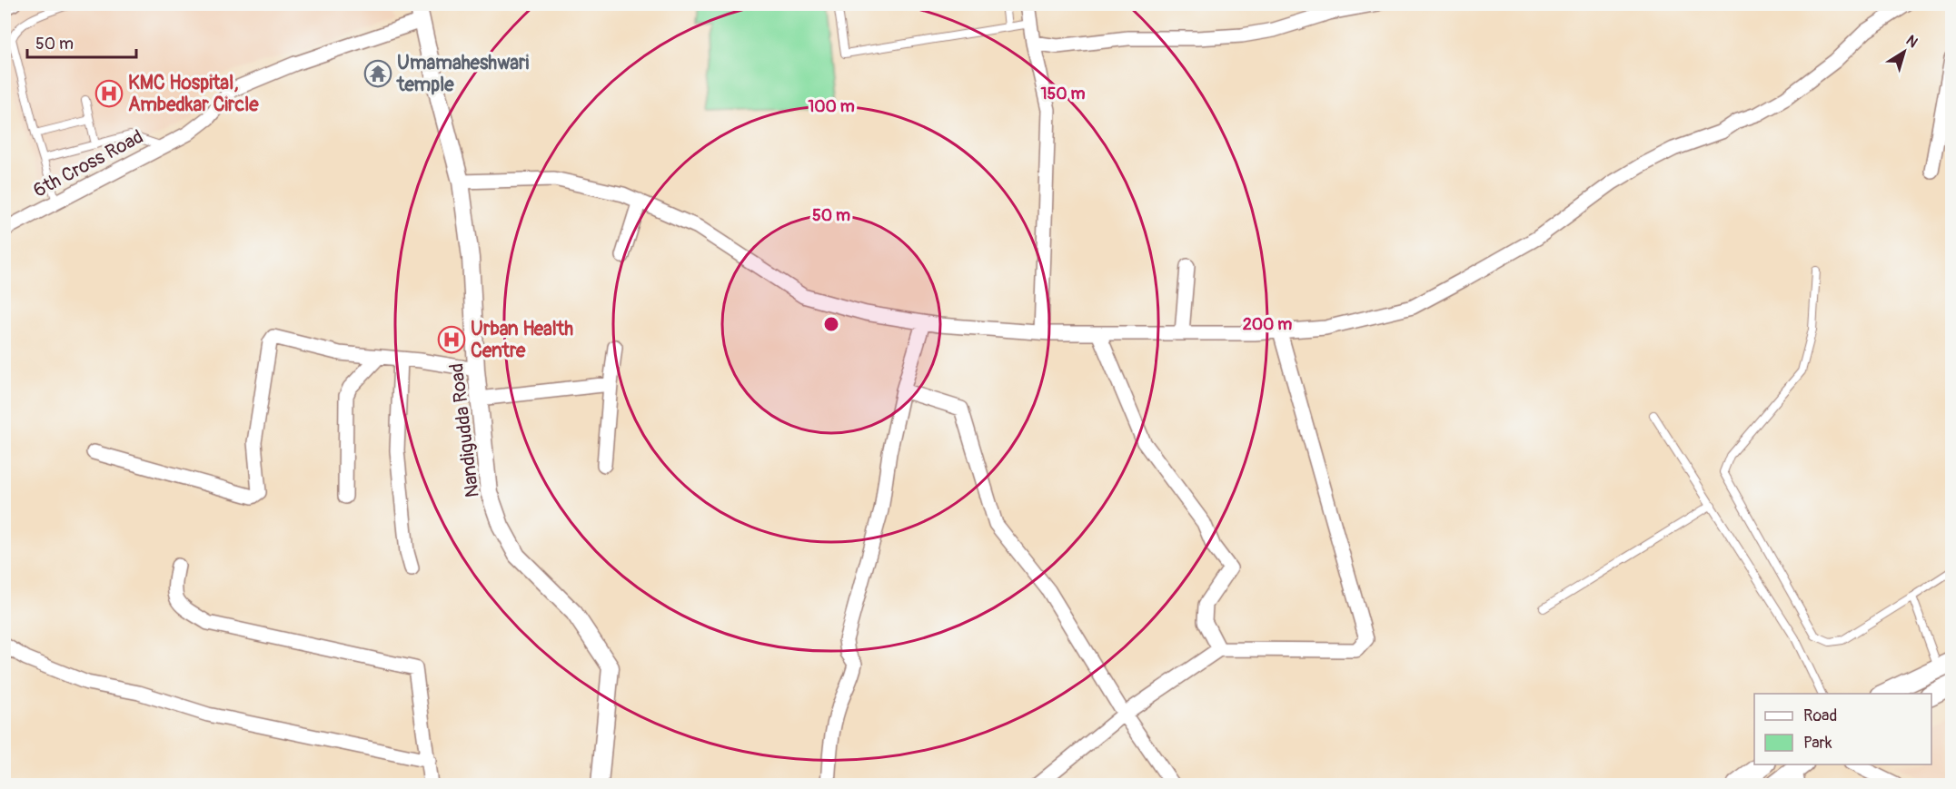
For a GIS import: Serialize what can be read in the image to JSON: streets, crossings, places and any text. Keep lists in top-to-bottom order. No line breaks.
{"streets":{"street":["6th Cross Road","Nandigudda Road"]},"crossings":[["6th Cross Road","Nandigudda Road"]],"places":{"temple":["Umamaheshwari temple"],"hospital":["KMC Hospital, Ambedkar Circle","Urban Health Centre"]},"legend":["Road","Park"],"scale_bar":"50 m","north":"top right","rings":["150 m","100 m","50 m","200 m"]}
